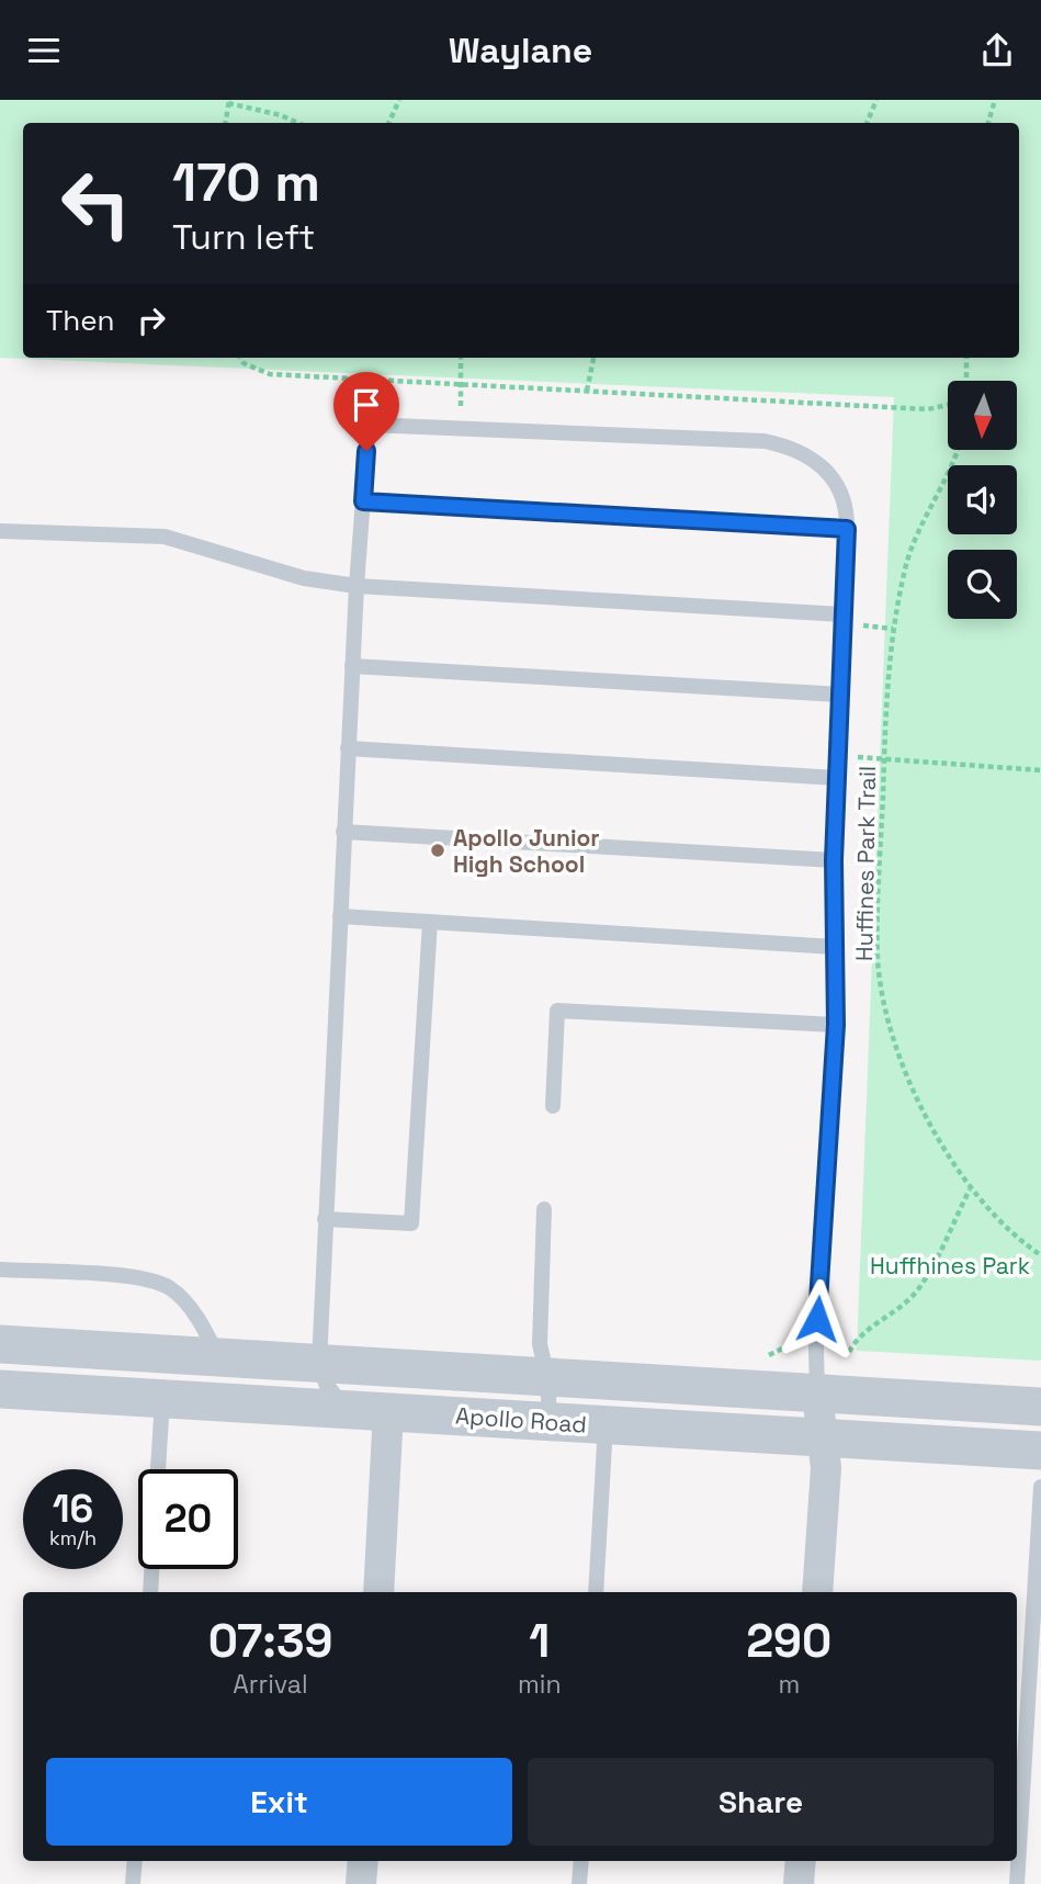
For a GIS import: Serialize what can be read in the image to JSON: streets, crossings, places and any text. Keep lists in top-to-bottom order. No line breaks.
{"streets":{"street":["Apollo Road"],"path":["Huffines Park Trail"]},"parks":["Huffhines Park"],"places":["Apollo Junior High School"],"north":"bottom","page":{"header":"Waylane","turn":["170 m","Turn left"],"then":"Then","speed":"16 km/h","limit":"20","eta":["07:39","Arrival","1","min","290","m"],"buttons":["Exit","Share"]}}
